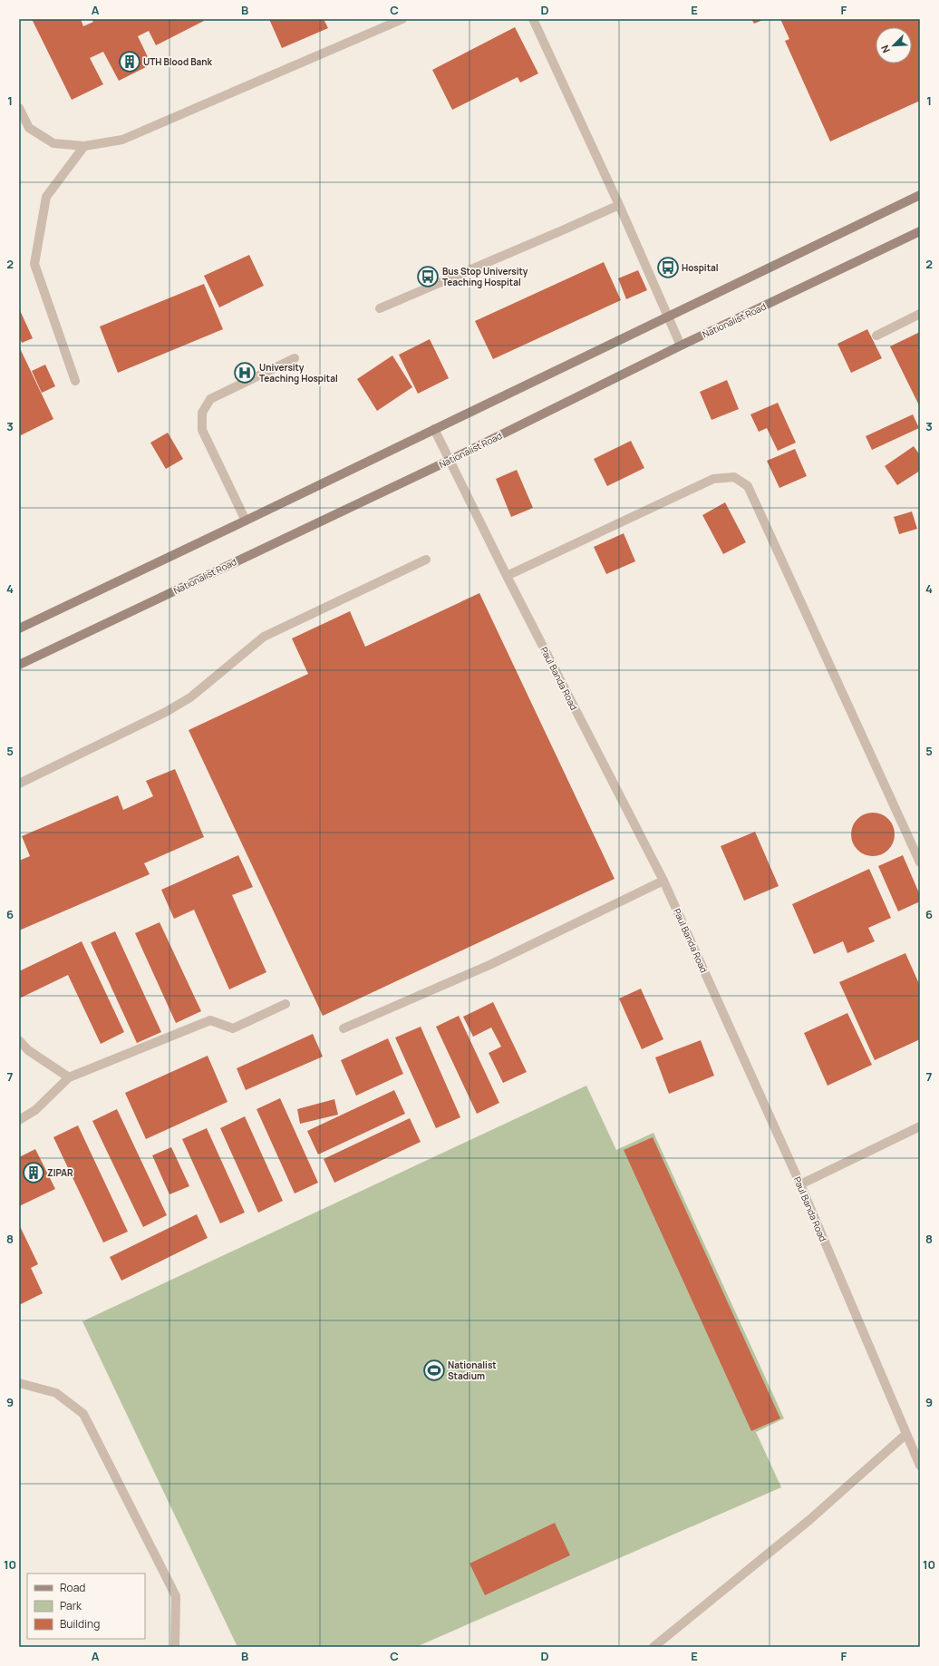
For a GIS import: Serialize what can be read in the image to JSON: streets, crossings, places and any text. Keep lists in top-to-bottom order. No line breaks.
{"streets":{"main road":["Nationalist Road"],"street":["Paul Banda Road"]},"crossings":[["Nationalist Road","Paul Banda Road"]],"places":{"building":["UTH Blood Bank","ZIPAR"],"bus stop":["Hospital","Bus Stop University Teaching Hospital"],"hospital":["University Teaching Hospital"],"sports":["Nationalist Stadium"]},"legend":["Road","Park","Building"],"north":"bottom left","grid":{"columns":["A","B","C","D","E","F"],"rows":["1","2","3","4","5","6","7","8","9","10"]}}
